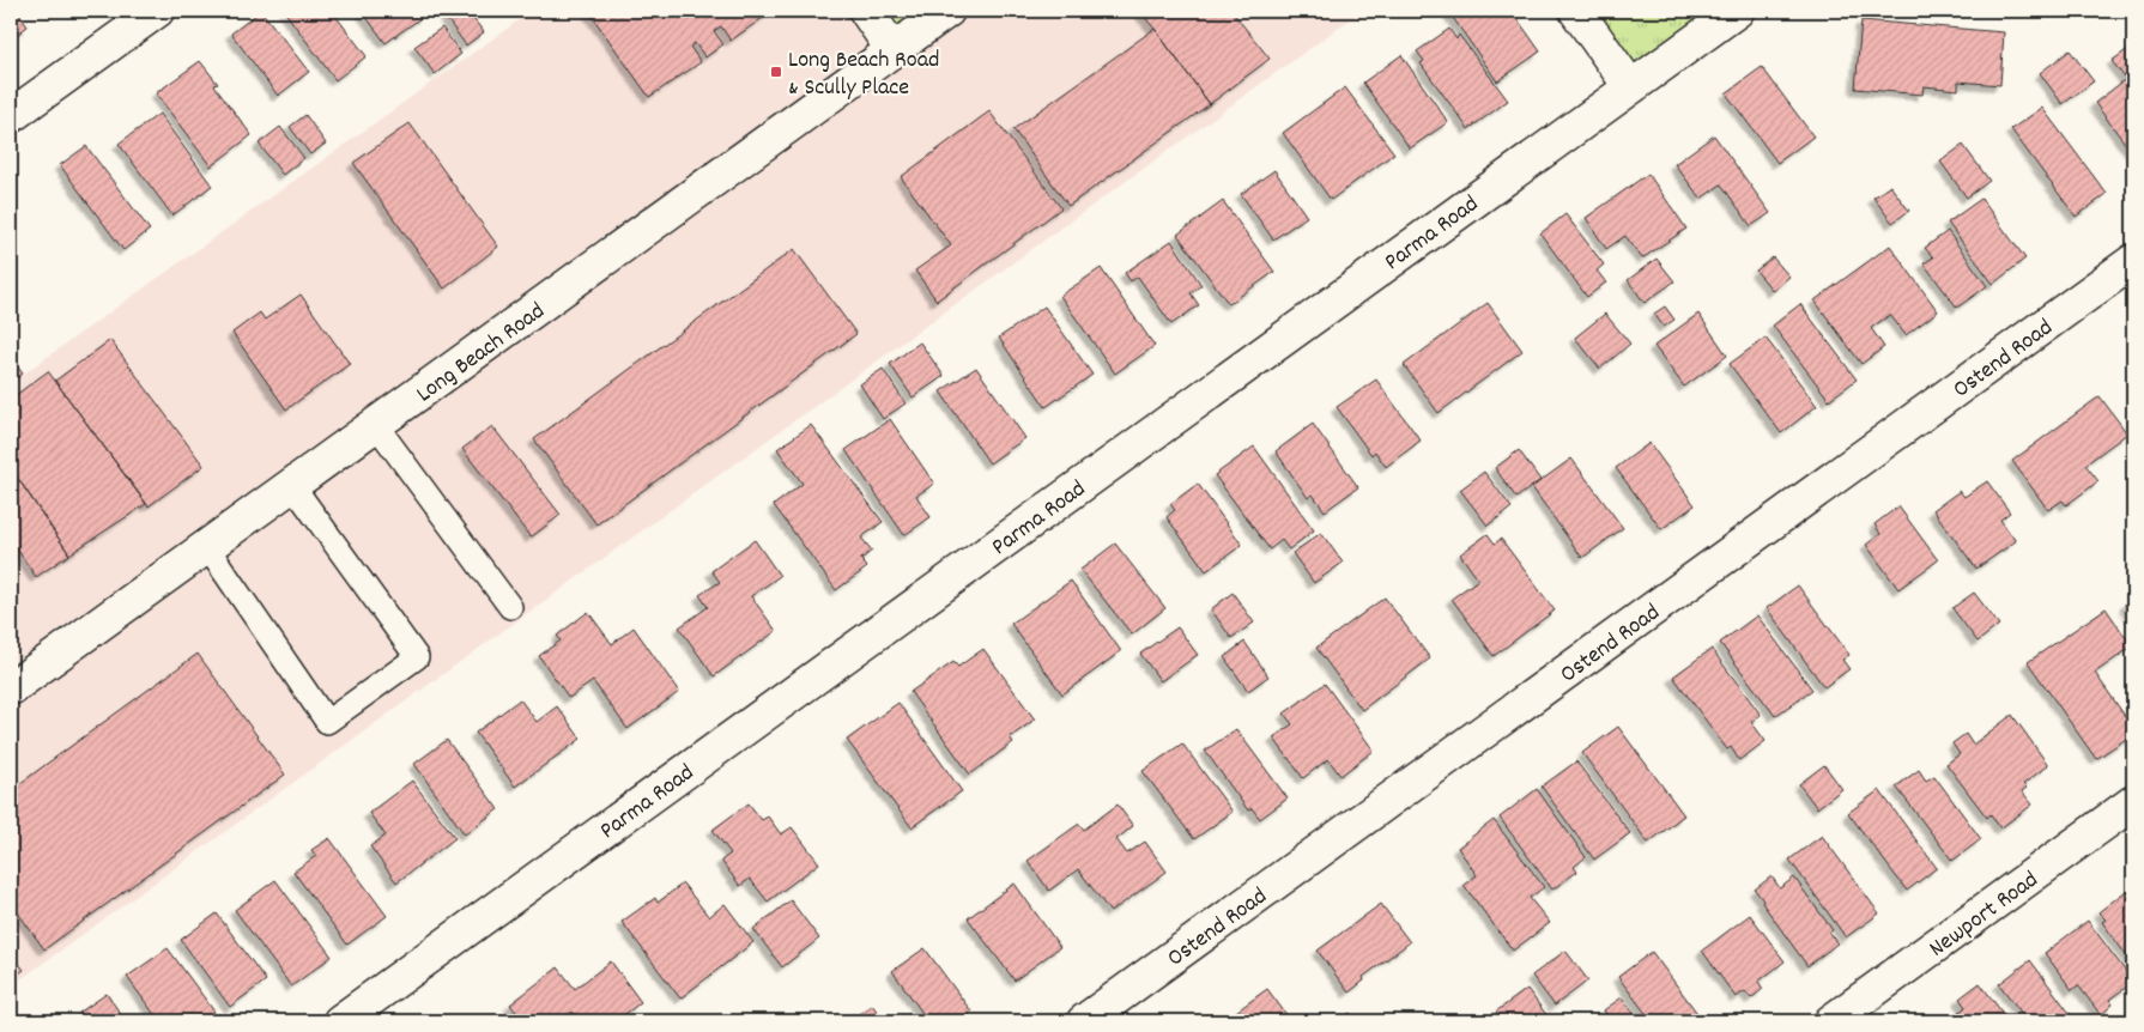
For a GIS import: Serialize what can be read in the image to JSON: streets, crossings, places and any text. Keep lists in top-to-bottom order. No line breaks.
{"streets":{"street":["Parma Road","Long Beach Road","Ostend Road","Newport Road"]},"places":{"transit":["Long Beach Road & Scully Place"]}}
